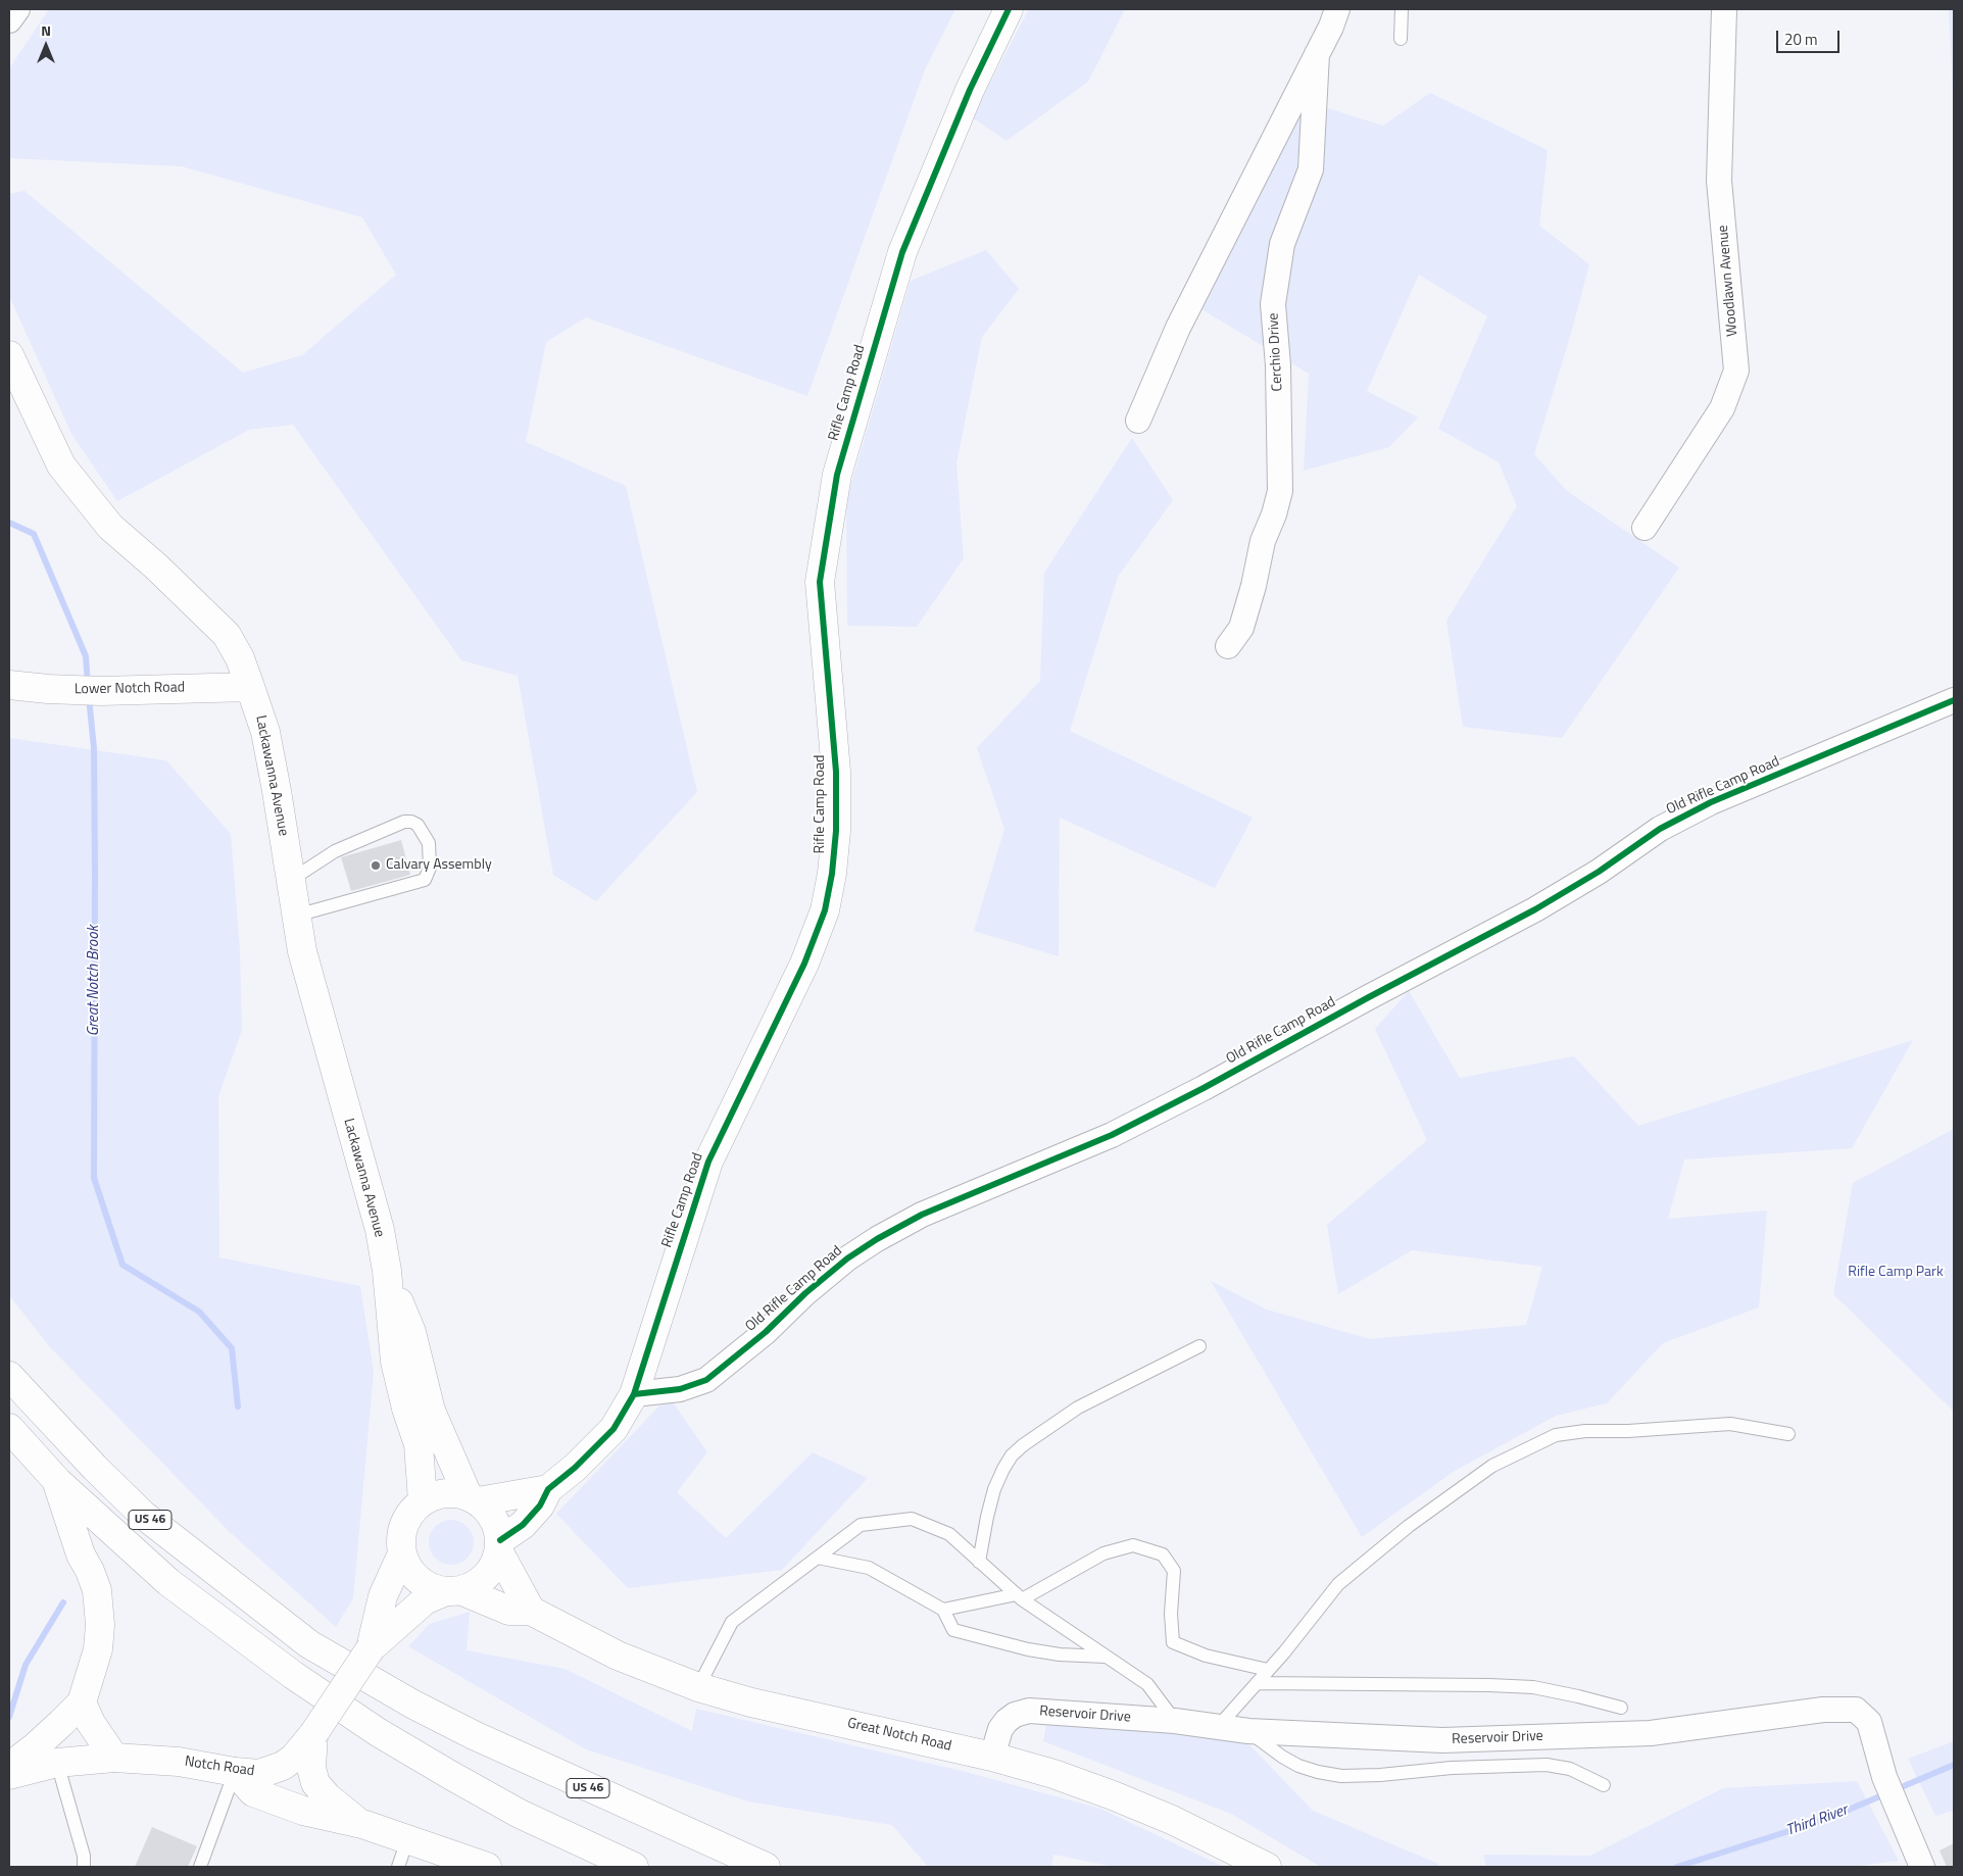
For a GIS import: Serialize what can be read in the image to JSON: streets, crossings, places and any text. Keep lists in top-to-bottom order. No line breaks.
{"streets":{"main road":["Rifle Camp Road","Lower Notch Road","Lackawanna Avenue","US 46","Great Notch Road","Notch Road"],"street":["Woodlawn Avenue","Cerchio Drive","Old Rifle Camp Road","Reservoir Drive"]},"crossings":[["Rifle Camp Road","Lackawanna Avenue"],["Rifle Camp Road","Old Rifle Camp Road"],["Rifle Camp Road","Great Notch Road"],["Rifle Camp Road","Notch Road"],["Lower Notch Road","Lackawanna Avenue"],["Lackawanna Avenue","Great Notch Road"],["Lackawanna Avenue","Notch Road"],["Reservoir Drive","Great Notch Road"],["Great Notch Road","Notch Road"]],"water":["Great Notch Brook","Third River"],"parks":["Rifle Camp Park"],"places":["Calvary Assembly"],"scale_bar":"20 m","north":"top"}
